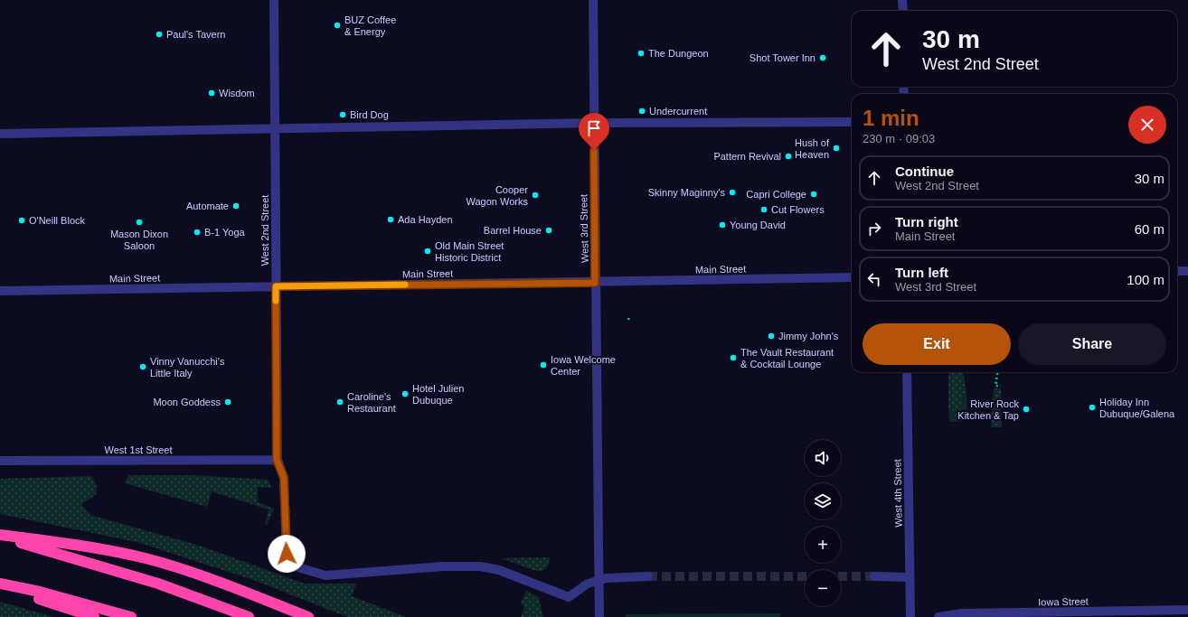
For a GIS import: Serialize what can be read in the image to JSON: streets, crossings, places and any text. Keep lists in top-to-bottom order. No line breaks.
{"streets":{"street":["West 3rd Street","West 2nd Street","Main Street","West 1st Street","West 4th Street","Iowa Street"]},"crossings":[["West 3rd Street","Main Street"],["West 2nd Street","Main Street"],["West 2nd Street","West 1st Street"]],"places":["BUZ Coffee & Energy","Paul's Tavern","The Dungeon","Shot Tower Inn","Wisdom","Undercurrent","Bird Dog","Hush of Heaven","Pattern Revival","Skinny Maginny's","Capri College","Cooper Wagon Works","Automate","Cut Flowers","Ada Hayden","O'Neill Block","Mason Dixon Saloon","Young David","Barrel House","B-1 Yoga","Old Main Street Historic District","Jimmy John's","The Vault Restaurant & Cocktail Lounge","Iowa Welcome Center","Vinny Vanucchi's Little Italy","Hotel Julien Dubuque","Moon Goddess","Caroline's Restaurant","Holiday Inn Dubuque/Galena","River Rock Kitchen & Tap"],"page":{"turn":["30 m","West 2nd Street"],"heading":["1 min","230 m · 09:03"],"list":[{"name":"Continue","note":"West 2nd Street","value":"30 m"},{"name":"Turn right","note":"Main Street","value":"60 m"},{"name":"Turn left","note":"West 3rd Street","value":"100 m"}],"buttons":["Exit","Share"],"map_buttons":["+","−"]}}
